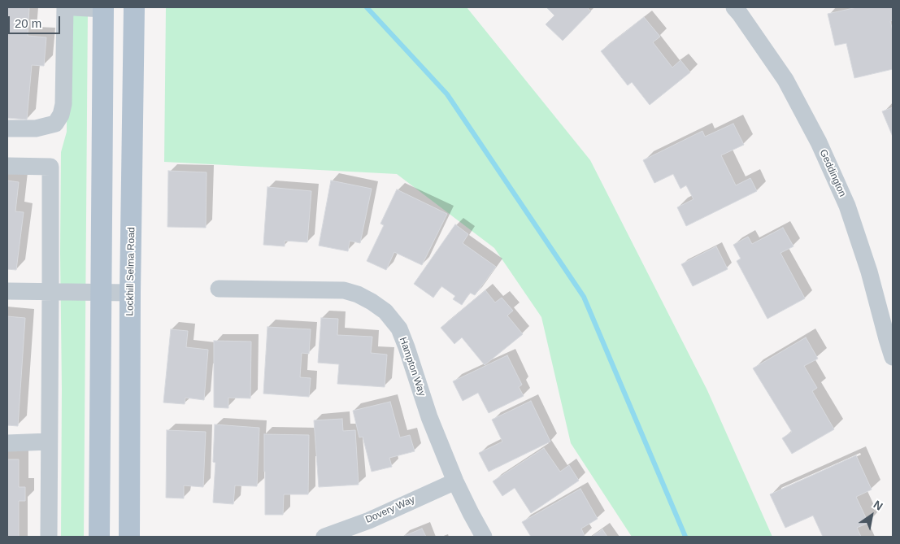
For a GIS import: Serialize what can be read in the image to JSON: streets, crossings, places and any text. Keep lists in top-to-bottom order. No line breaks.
{"streets":{"main road":["Lockhill Selma Road"],"street":["Geddington","Hampton Way","Dovery Way"]},"crossings":[["Hampton Way","Dovery Way"]],"scale_bar":"20 m","north":"top right"}
